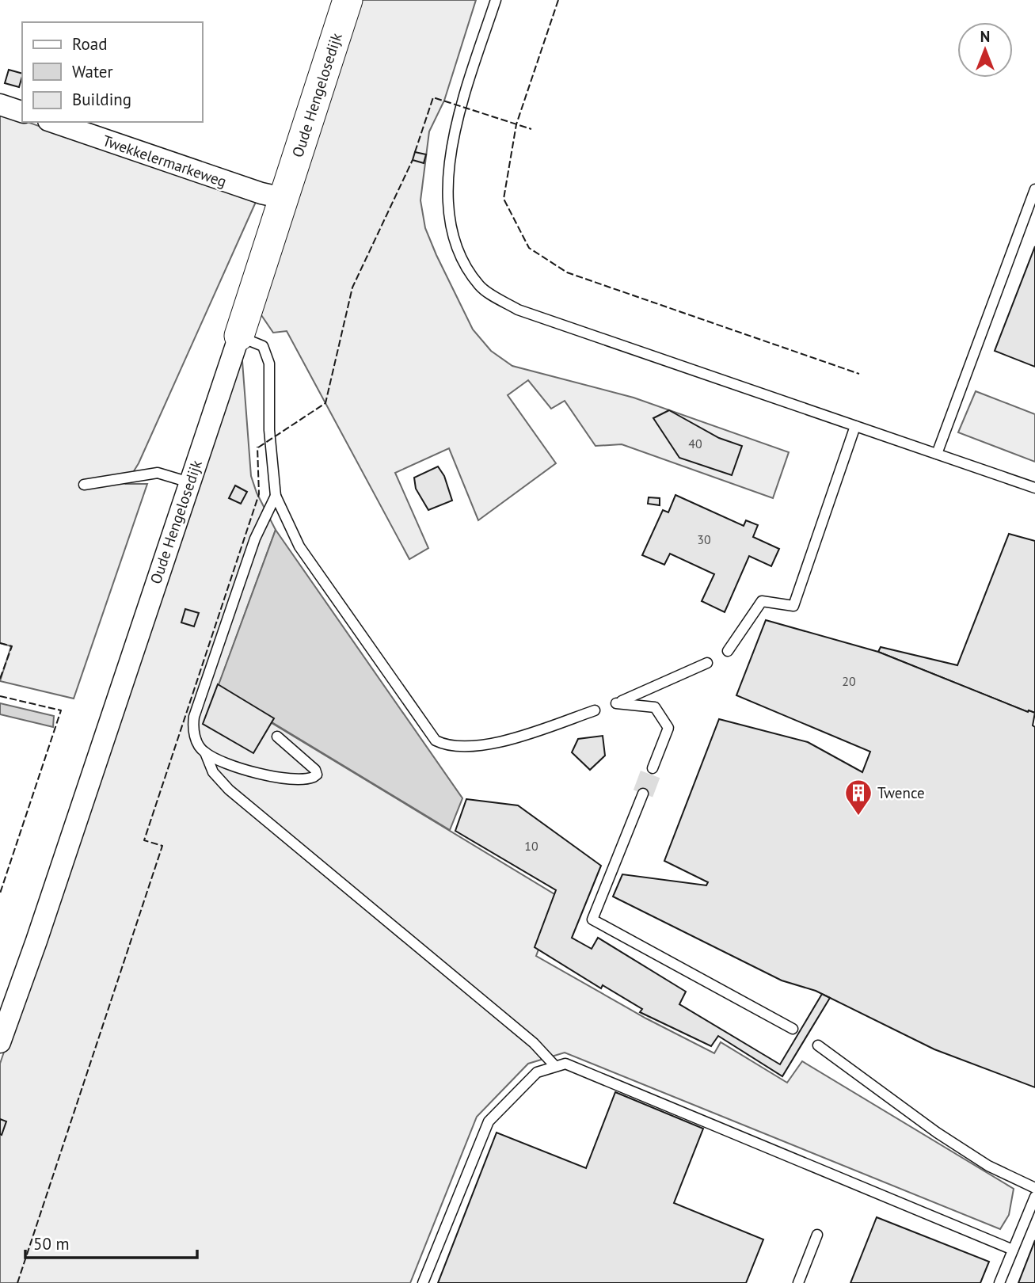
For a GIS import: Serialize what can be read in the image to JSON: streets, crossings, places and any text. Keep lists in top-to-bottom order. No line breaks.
{"streets":{"street":["Oude Hengelosedijk","Twekkelermarkeweg"]},"crossings":[["Oude Hengelosedijk","Twekkelermarkeweg"]],"places":{"building":["Twence"]},"house_numbers":["40","30","20","10"],"legend":["Road","Water","Building"],"scale_bar":"50 m","north":"top"}
